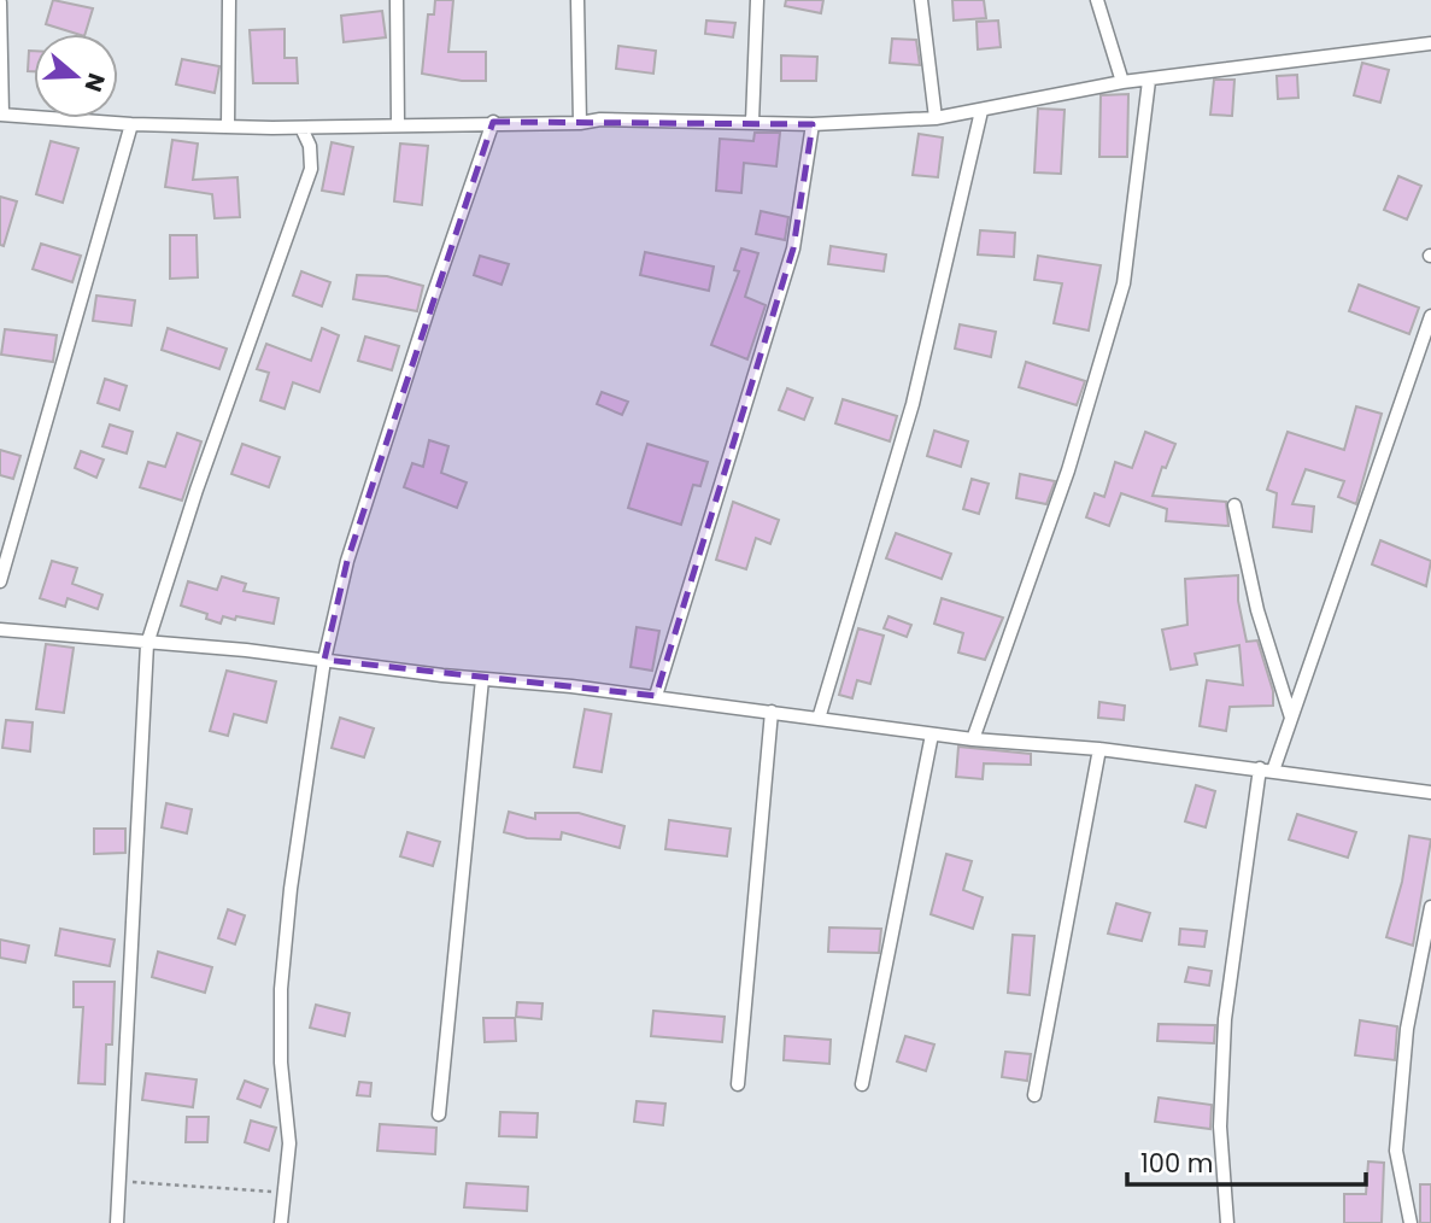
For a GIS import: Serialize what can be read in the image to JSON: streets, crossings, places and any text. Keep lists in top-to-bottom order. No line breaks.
{"scale_bar":"100 m","north":"right"}
